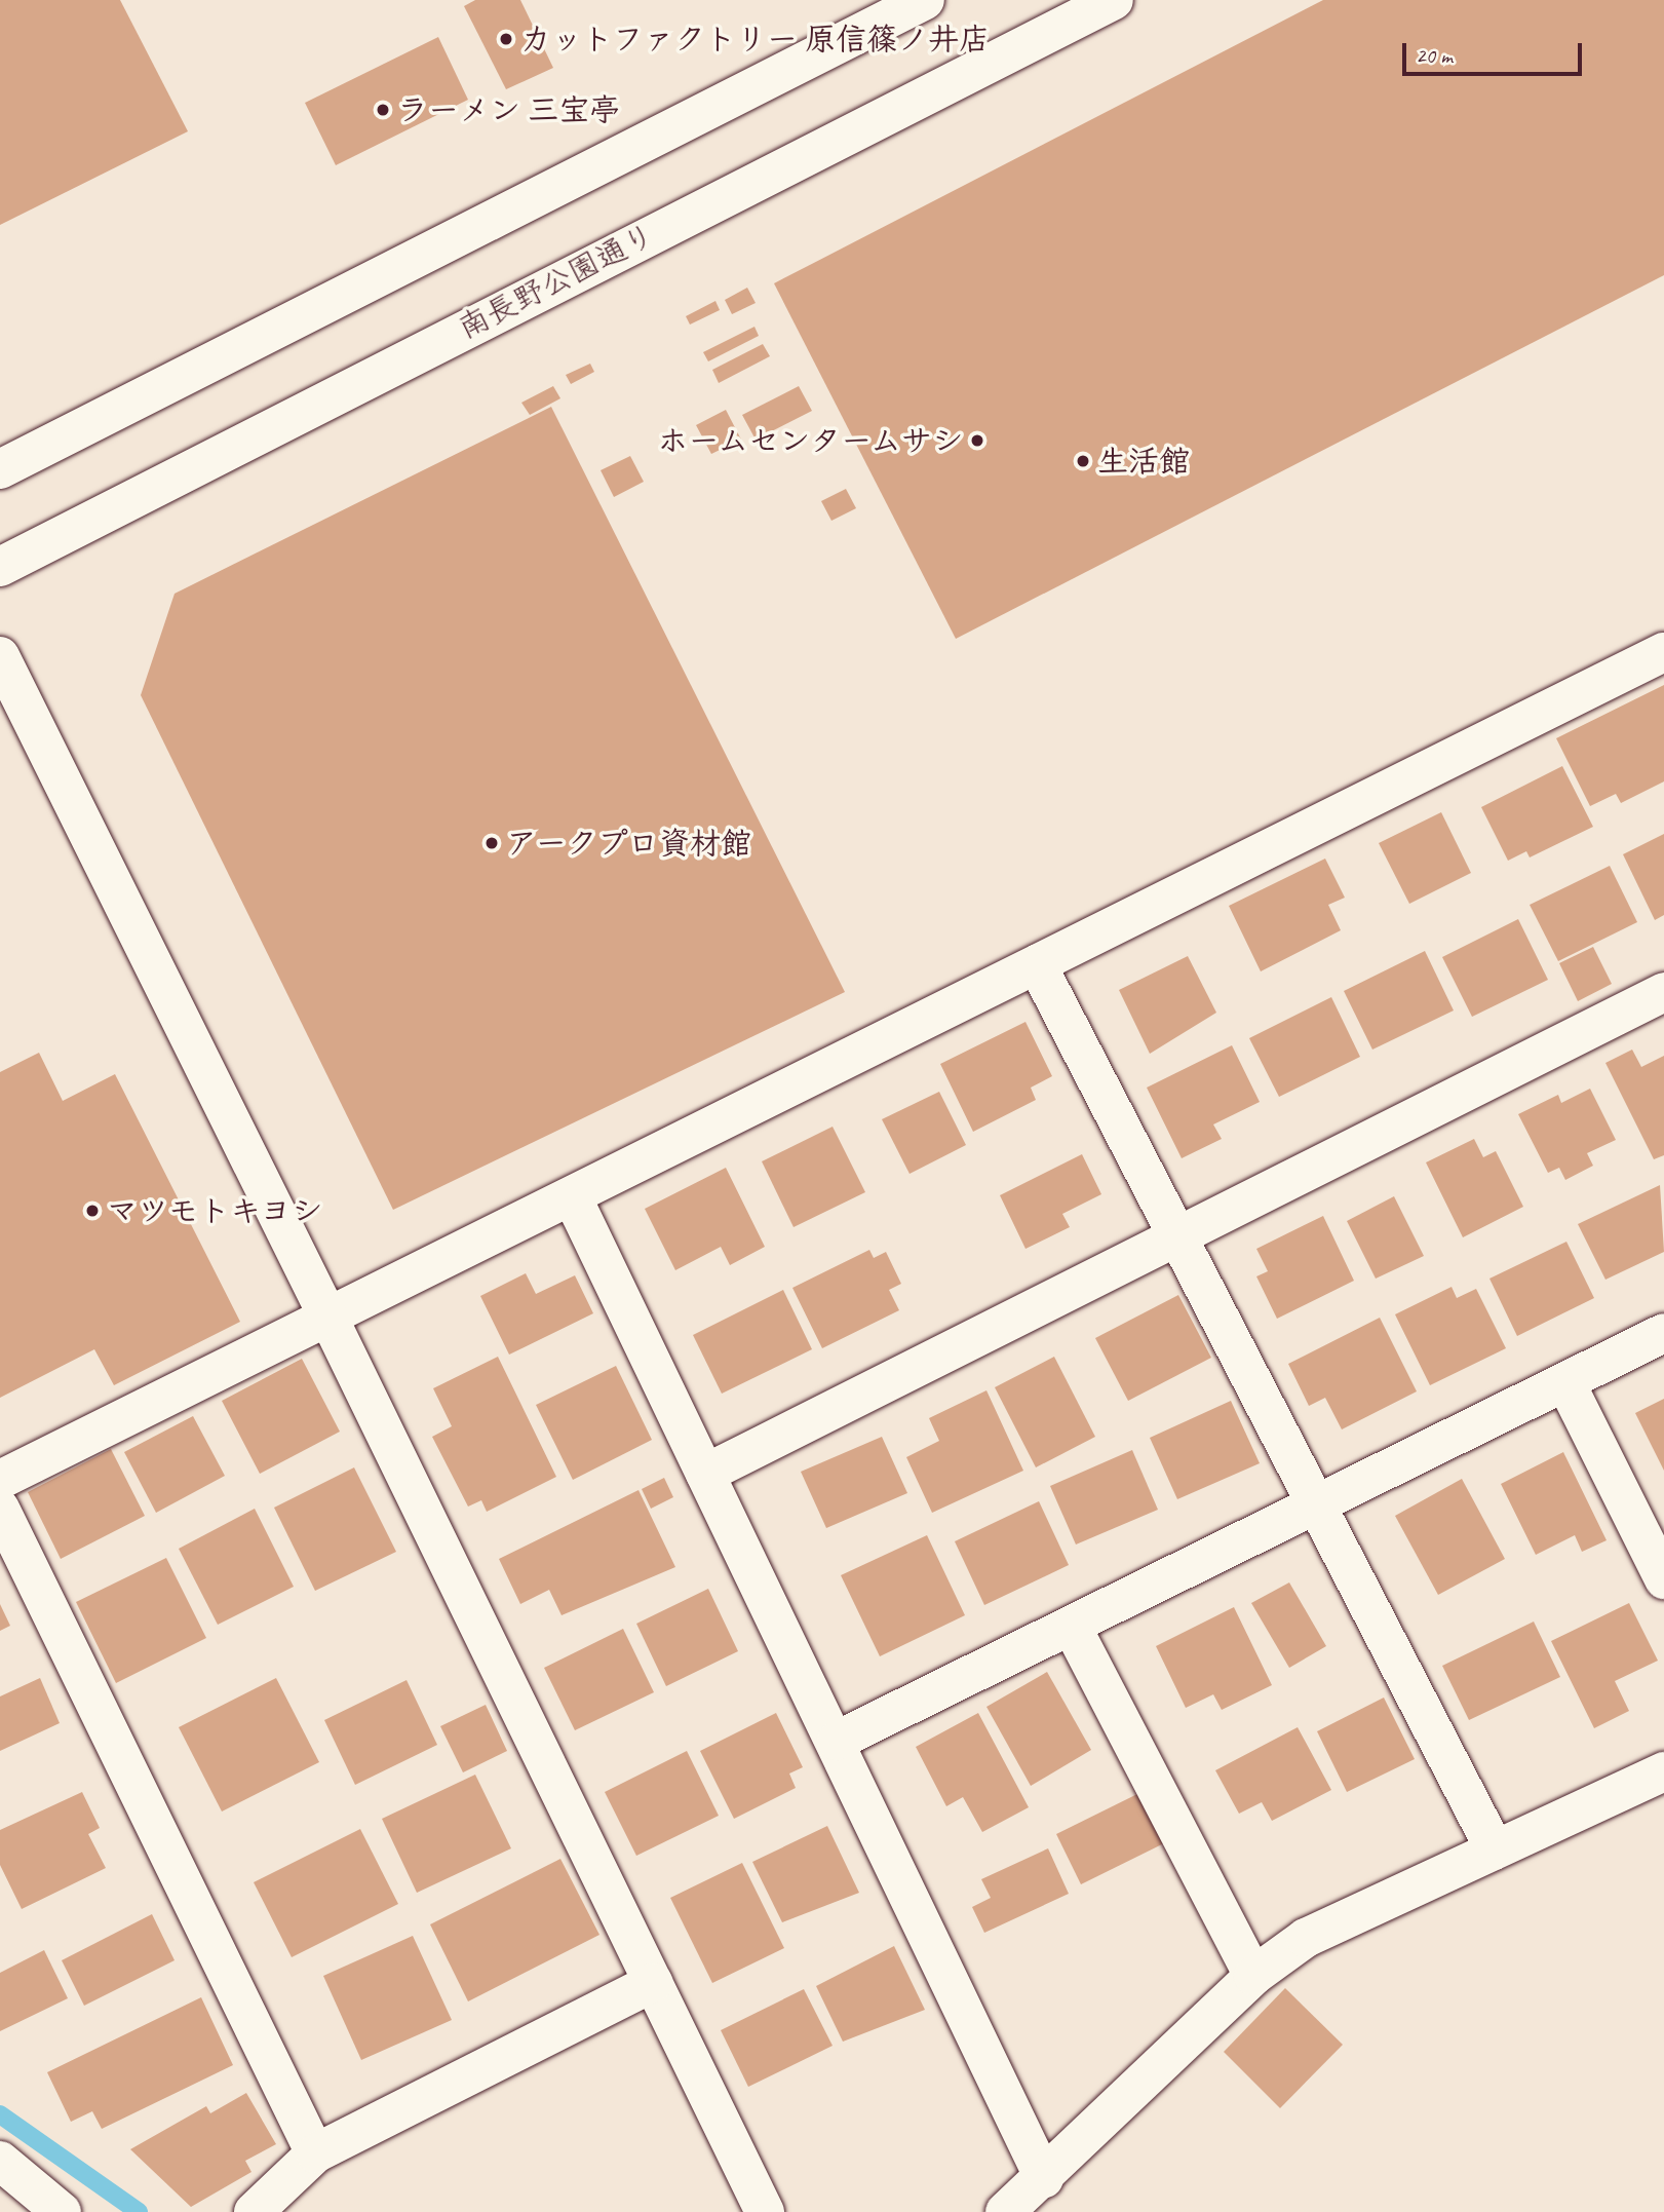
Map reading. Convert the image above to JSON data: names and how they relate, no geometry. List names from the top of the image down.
{
  "streets": {
    "street": ["南長野公園通り"]
  },
  "places": [
    "カットファクトリー 原信篠ノ井店",
    "ラーメン 三宝亭",
    "ホームセンタームサシ",
    "生活館",
    "アークプロ資材館",
    "マツモトキヨシ"
  ],
  "scale_bar": "20 m"
}
